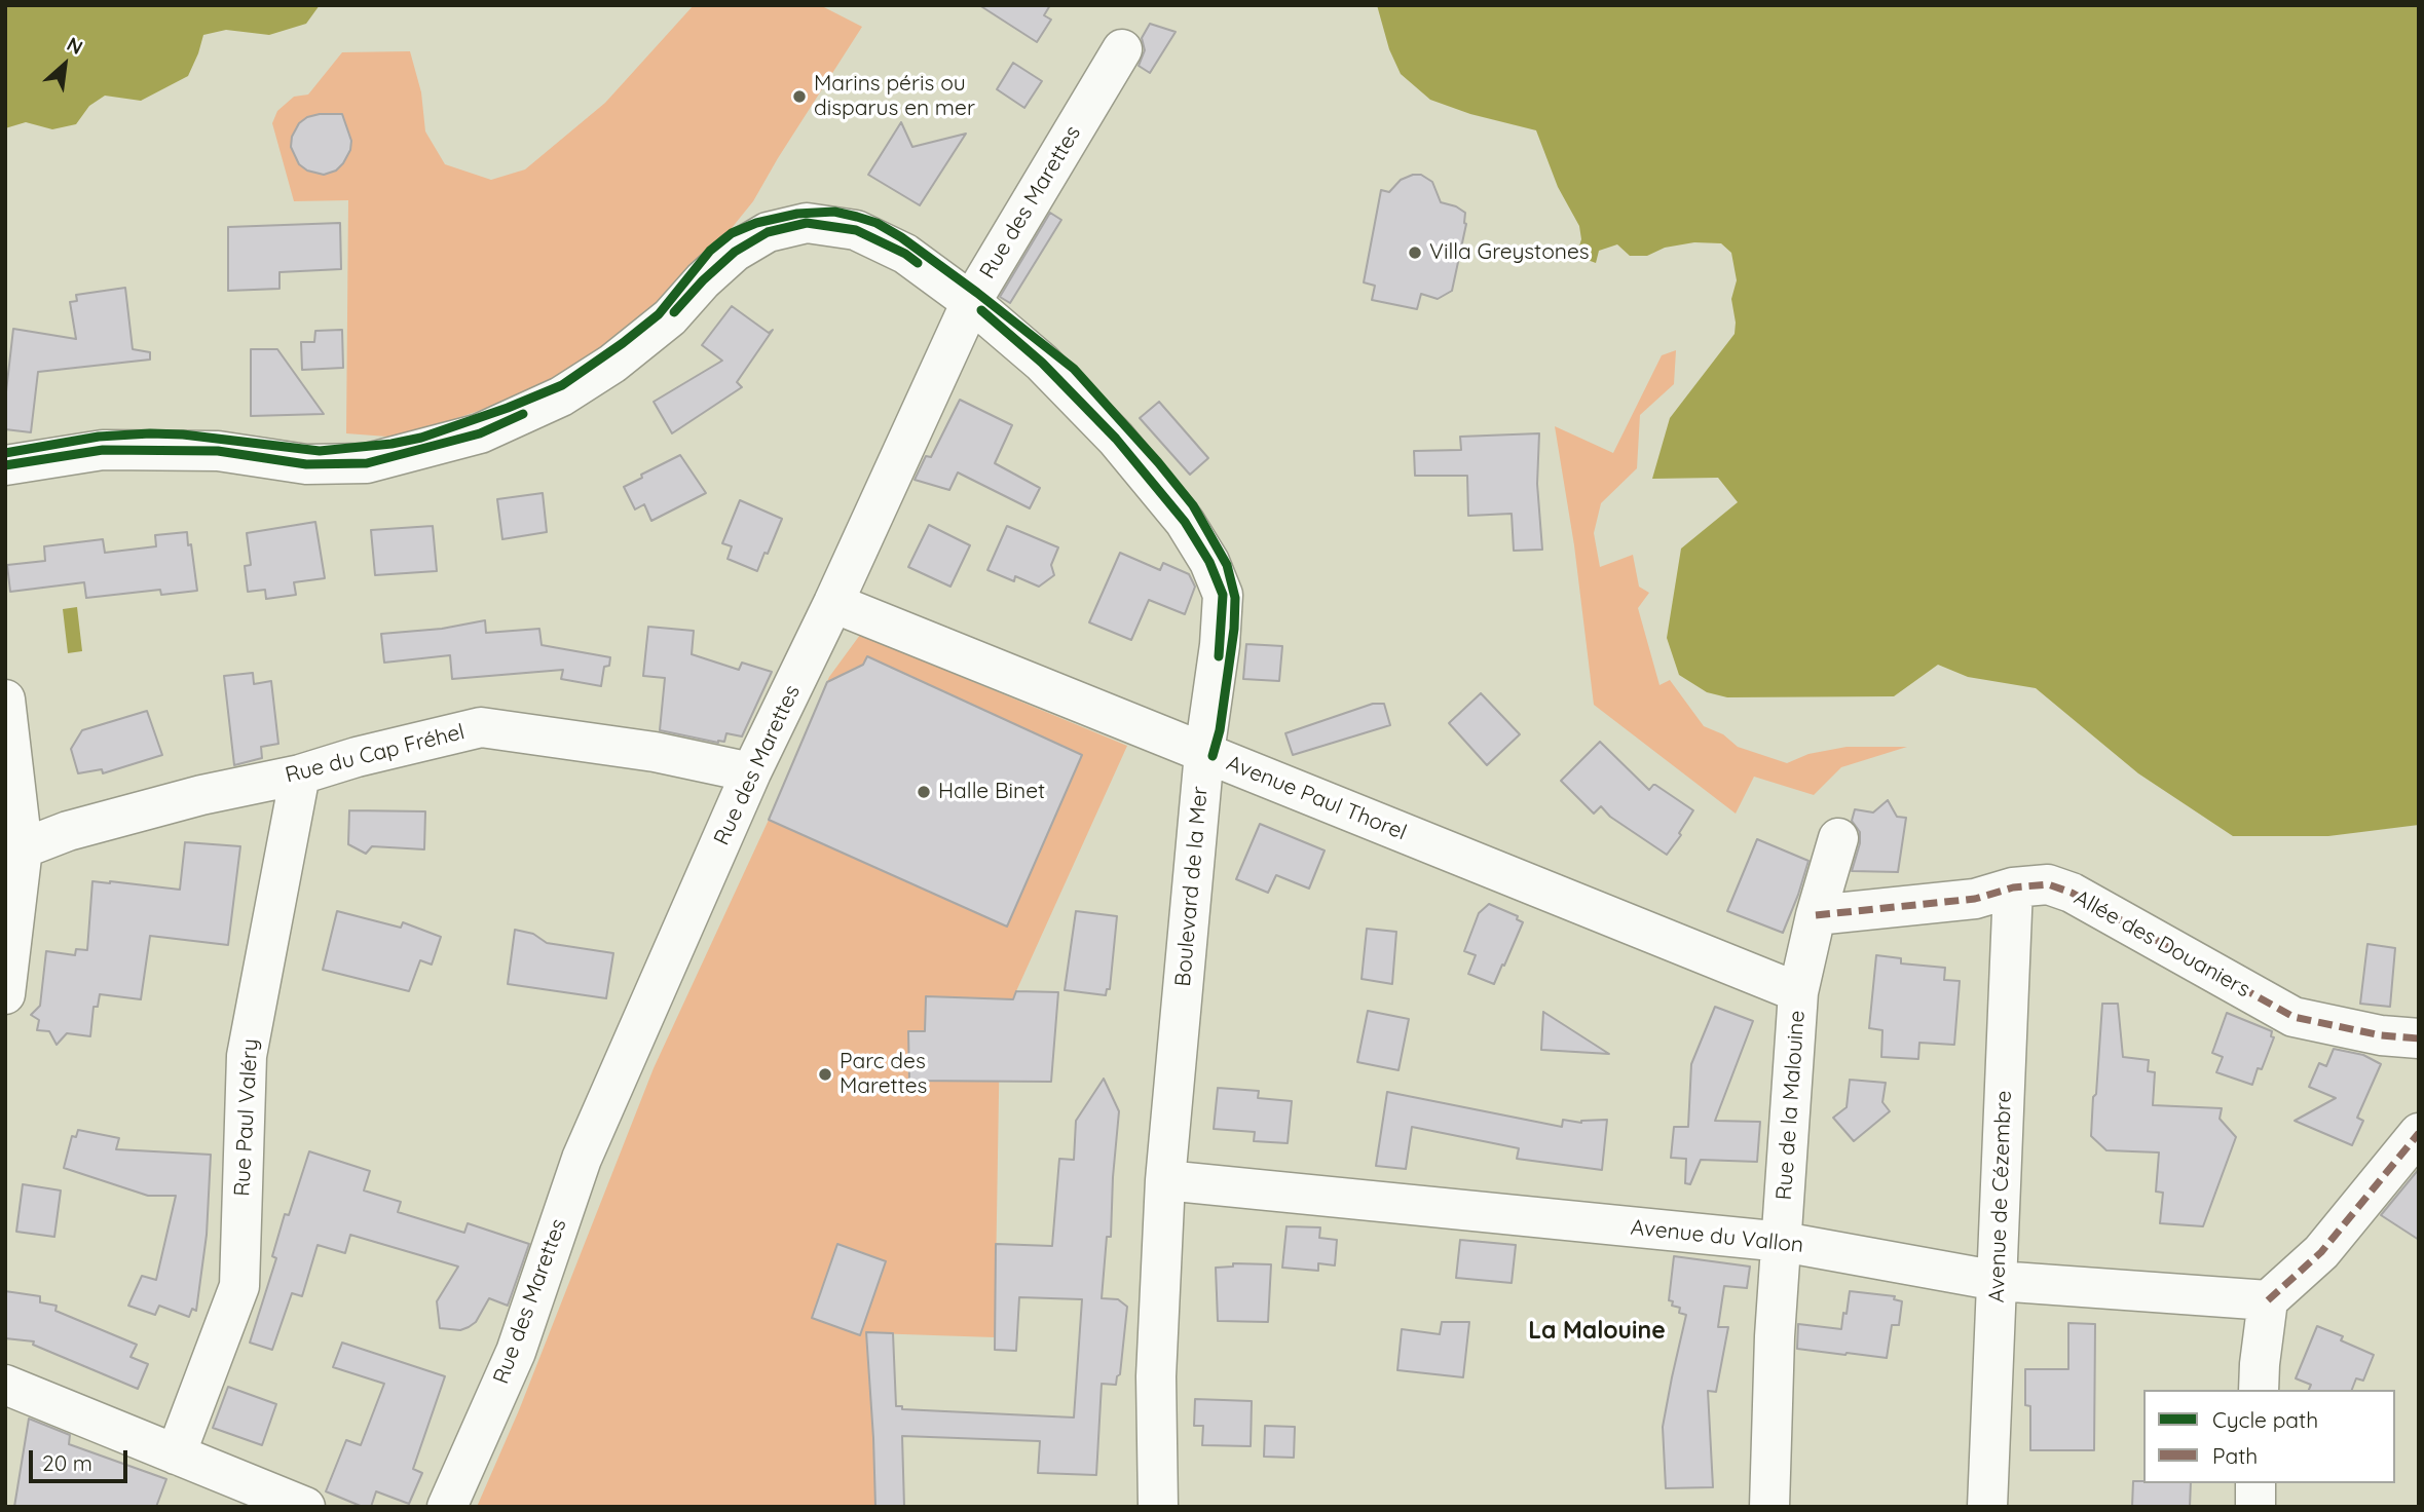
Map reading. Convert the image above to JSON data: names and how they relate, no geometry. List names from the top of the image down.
{
  "streets": {
    "street": [
      "Rue des Marettes",
      "Rue du Cap Fréhel",
      "Avenue Paul Thorel",
      "Boulevard de la Mer",
      "Allée des Douaniers",
      "Rue de la Malouine",
      "Rue Paul Valéry",
      "Avenue de Cézembre",
      "Avenue du Vallon"
    ]
  },
  "crossings": [
    ["Rue des Marettes", "Rue du Cap Fréhel"],
    ["Rue des Marettes", "Avenue Paul Thorel"],
    ["Rue des Marettes", "Boulevard de la Mer"],
    ["Rue du Cap Fréhel", "Rue Paul Valéry"],
    ["Avenue Paul Thorel", "Boulevard de la Mer"],
    ["Avenue Paul Thorel", "Rue de la Malouine"],
    ["Boulevard de la Mer", "Avenue du Vallon"],
    ["Allée des Douaniers", "Rue de la Malouine"],
    ["Allée des Douaniers", "Avenue de Cézembre"],
    ["Rue de la Malouine", "Avenue du Vallon"],
    ["Avenue de Cézembre", "Avenue du Vallon"]
  ],
  "districts": ["La Malouine"],
  "places": [
    "Marins péris ou disparus en mer",
    "Villa Greystones",
    "Halle Binet",
    "Parc des Marettes"
  ],
  "legend": ["Cycle path", "Path"],
  "scale_bar": "20 m",
  "north": "top right"
}
